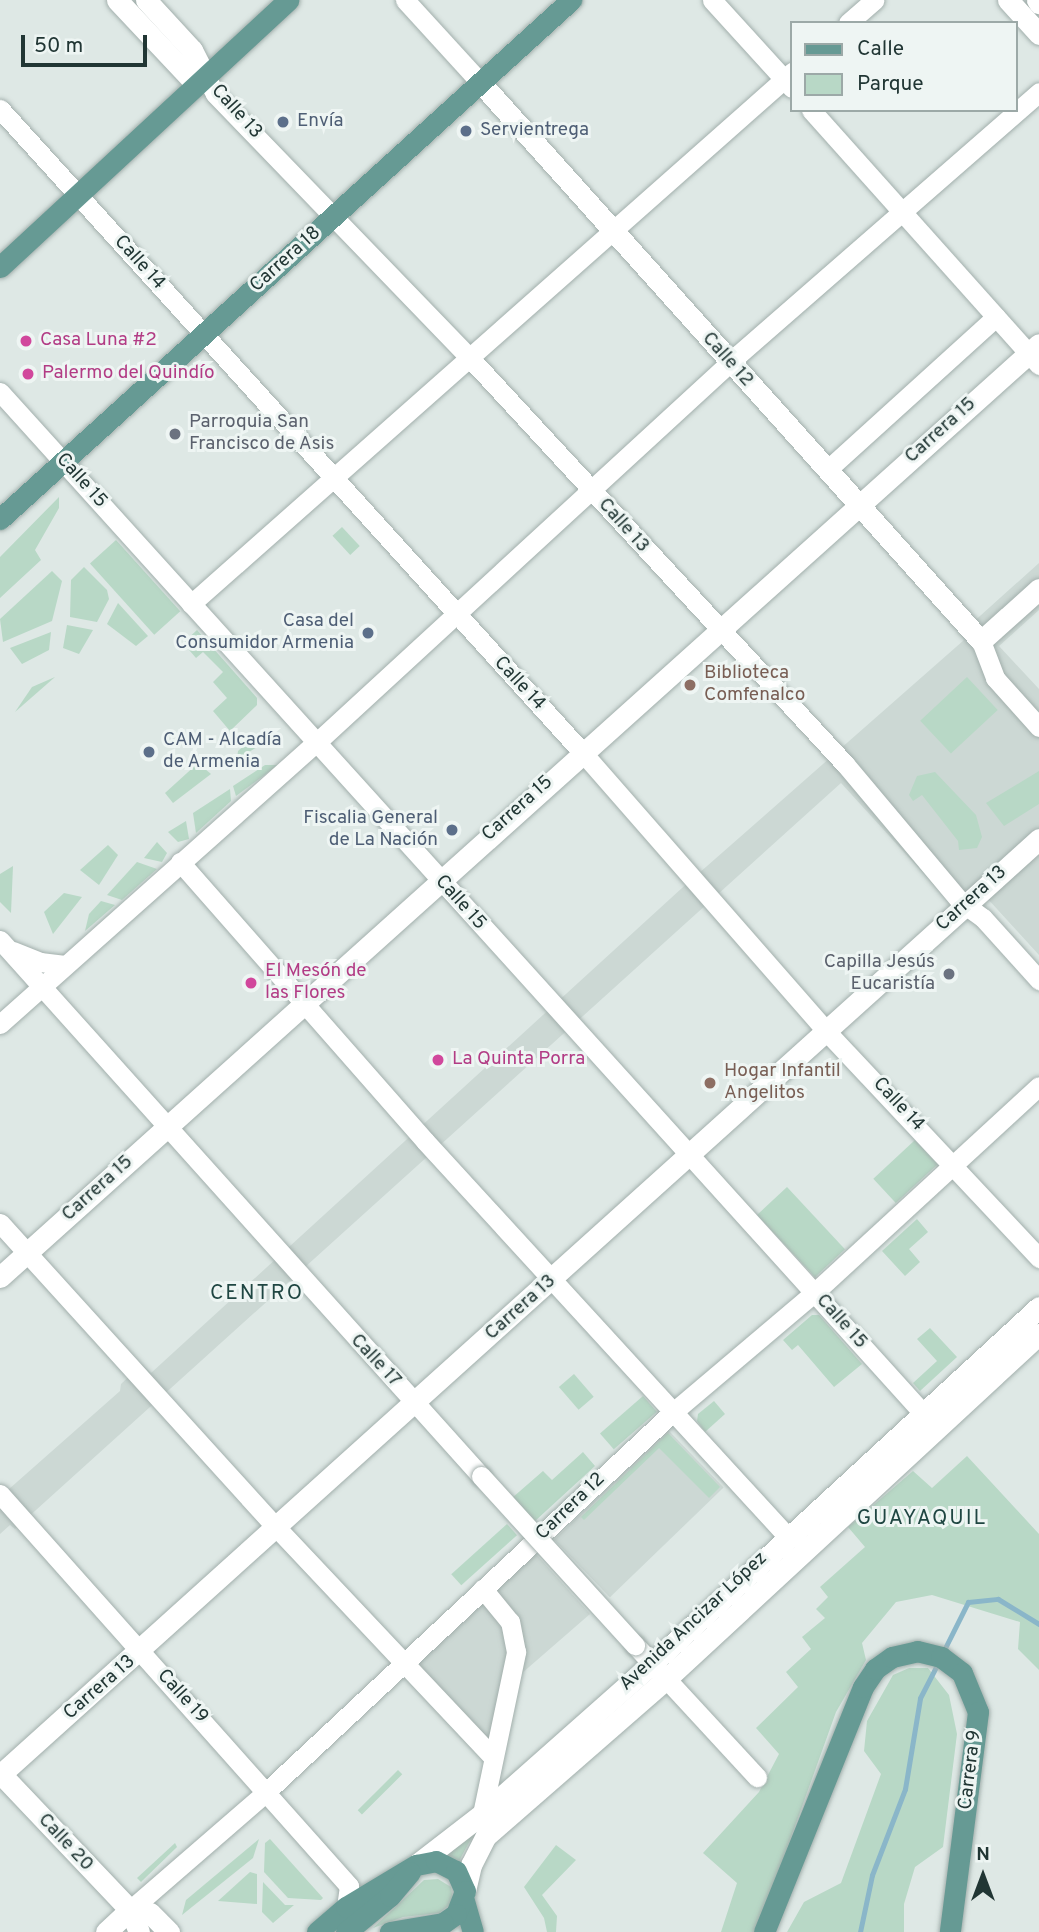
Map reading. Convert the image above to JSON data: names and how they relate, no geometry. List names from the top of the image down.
{
  "streets": {
    "main road": ["Carrera 18", "Avenida Ancizar López", "Carrera 9"],
    "street": [
      "Calle 13",
      "Calle 14",
      "Calle 12",
      "Carrera 15",
      "Calle 15",
      "Carrera 13",
      "Calle 17",
      "Carrera 12",
      "Calle 19",
      "Calle 20"
    ]
  },
  "crossings": [
    ["Calle 13", "Carrera 18"],
    ["Calle 13", "Carrera 15"],
    ["Calle 13", "Carrera 13"],
    ["Carrera 18", "Calle 14"],
    ["Carrera 18", "Calle 12"],
    ["Carrera 18", "Calle 15"],
    ["Calle 14", "Carrera 15"],
    ["Calle 14", "Carrera 13"],
    ["Calle 14", "Carrera 12"],
    ["Calle 12", "Carrera 15"],
    ["Carrera 15", "Calle 15"],
    ["Carrera 15", "Calle 17"],
    ["Calle 15", "Carrera 13"],
    ["Calle 15", "Carrera 12"],
    ["Calle 15", "Avenida Ancizar López"],
    ["Carrera 13", "Calle 17"],
    ["Carrera 13", "Calle 19"],
    ["Carrera 13", "Calle 20"],
    ["Calle 17", "Avenida Ancizar López"],
    ["Carrera 12", "Calle 19"],
    ["Carrera 12", "Calle 20"]
  ],
  "districts": ["CENTRO", "GUAYAQUIL"],
  "places": [
    "Envía",
    "Servientrega",
    "Casa Luna #2",
    "Palermo del Quindío",
    "Parroquia San Francisco de Asis",
    "Casa del Consumidor Armenia",
    "Biblioteca Comfenalco",
    "CAM - Alcadía de Armenia",
    "Fiscalia General de La Nación",
    "Capilla Jesús Eucaristía",
    "El Mesón de las Flores",
    "La Quinta Porra",
    "Hogar Infantil Angelitos"
  ],
  "legend": ["Calle", "Parque"],
  "scale_bar": "50 m",
  "north": "top"
}
